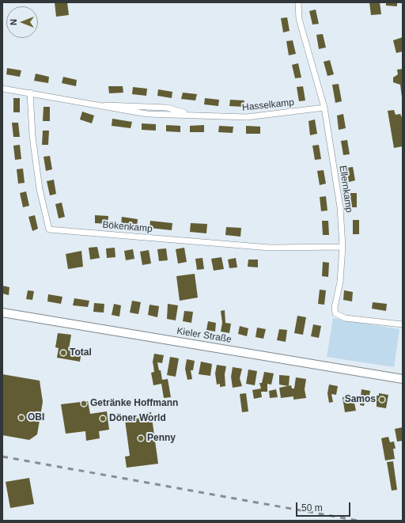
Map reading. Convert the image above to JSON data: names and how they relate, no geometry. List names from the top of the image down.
{
  "streets": {
    "main road": ["Kieler Straße"],
    "street": ["Hasselkamp", "Ellernkamp", "Bökenkamp"]
  },
  "crossings": [
    ["Hasselkamp", "Ellernkamp"],
    ["Hasselkamp", "Bökenkamp"],
    ["Ellernkamp", "Bökenkamp"]
  ],
  "places": [
    "Total",
    "Samos",
    "Getränke Hoffmann",
    "OBI",
    "Döner World",
    "Penny"
  ],
  "scale_bar": "50 m",
  "north": "left"
}
